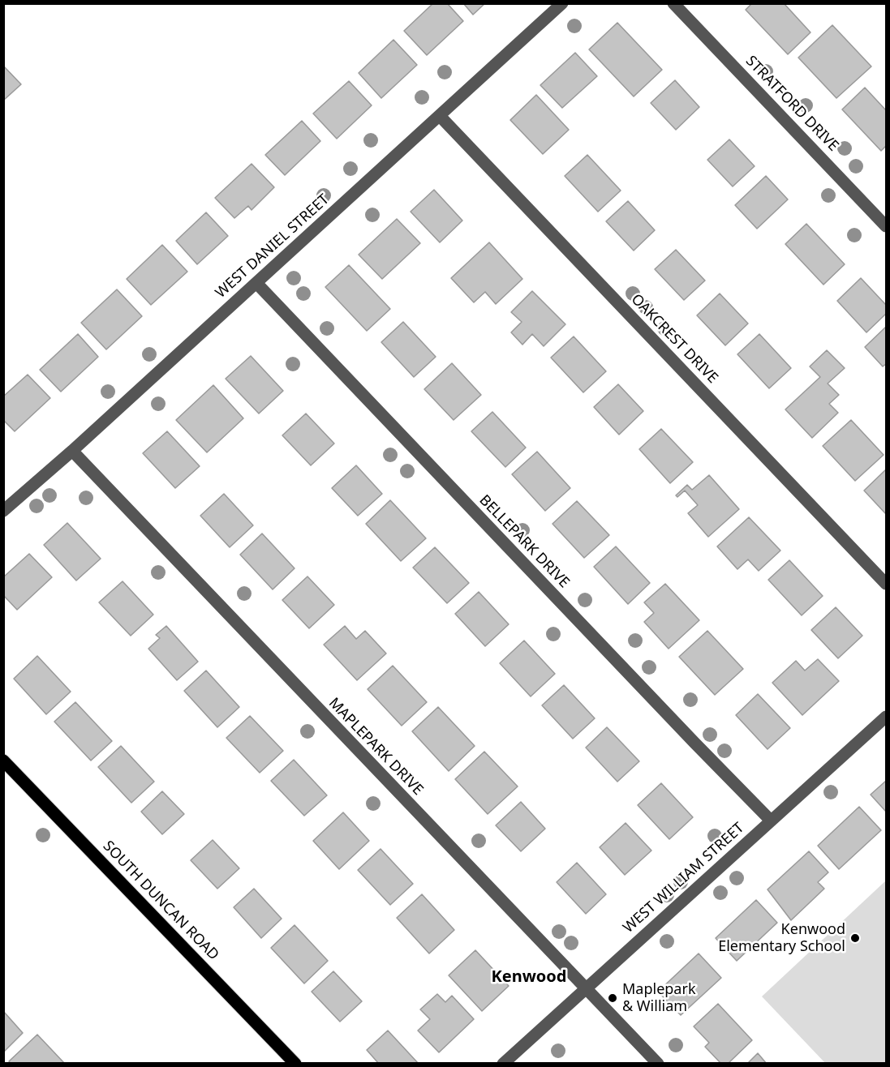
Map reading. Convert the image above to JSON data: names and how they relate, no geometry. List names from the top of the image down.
{
  "streets": {
    "main road": ["SOUTH DUNCAN ROAD"],
    "street": [
      "STRATFORD DRIVE",
      "WEST DANIEL STREET",
      "OAKCREST DRIVE",
      "BELLEPARK DRIVE",
      "MAPLEPARK DRIVE",
      "WEST WILLIAM STREET"
    ]
  },
  "crossings": [
    ["WEST DANIEL STREET", "OAKCREST DRIVE"],
    ["WEST DANIEL STREET", "BELLEPARK DRIVE"],
    ["WEST DANIEL STREET", "MAPLEPARK DRIVE"],
    ["BELLEPARK DRIVE", "WEST WILLIAM STREET"],
    ["MAPLEPARK DRIVE", "WEST WILLIAM STREET"]
  ],
  "districts": ["Kenwood"],
  "places": ["Kenwood Elementary School", "Maplepark & William"]
}
